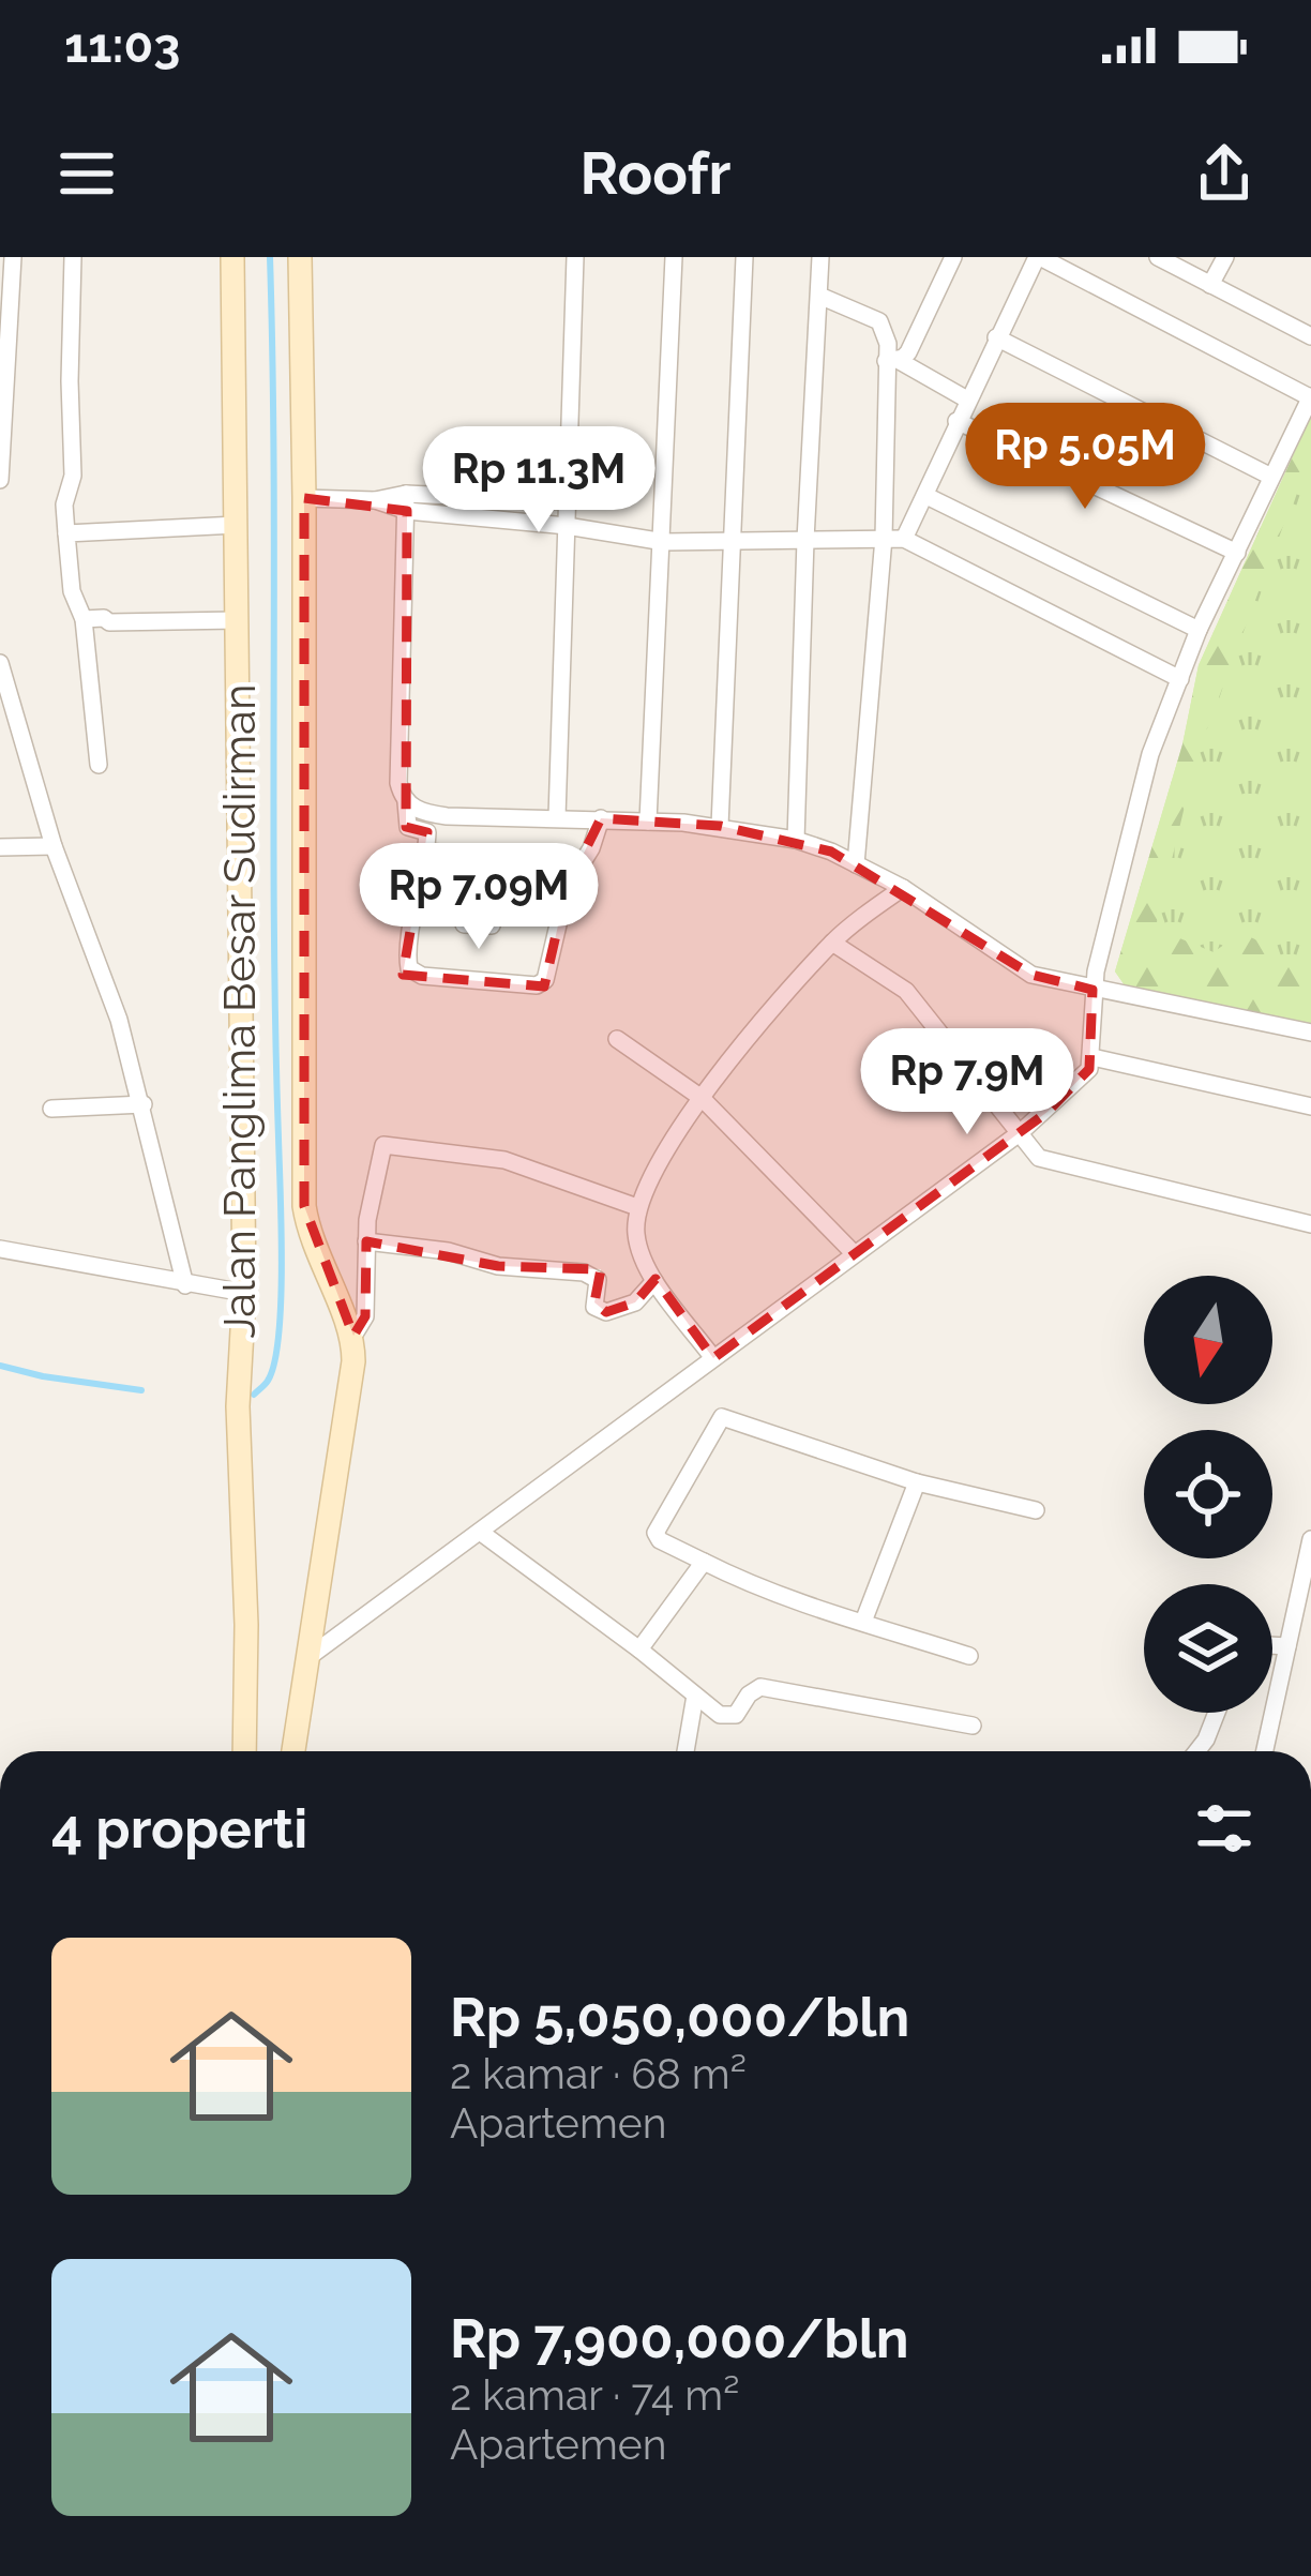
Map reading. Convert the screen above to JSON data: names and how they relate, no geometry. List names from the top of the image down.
{
  "streets": {
    "main road": ["Jalan Panglima Besar Sudirman"]
  },
  "north": "bottom",
  "page": {
    "status": "11:03",
    "header": "Roofr",
    "price": [
      "Rp 5.05M",
      "Rp 11.3M",
      "Rp 7.09M",
      "Rp 7.9M"
    ],
    "heading": "4 properti",
    "list": [
      {
        "name": "Rp 5,050,000/bln",
        "note": "2 kamar · 68 m² · Apartemen"
      },
      {
        "name": "Rp 7,900,000/bln",
        "note": "2 kamar · 74 m² · Apartemen"
      }
    ]
  }
}
